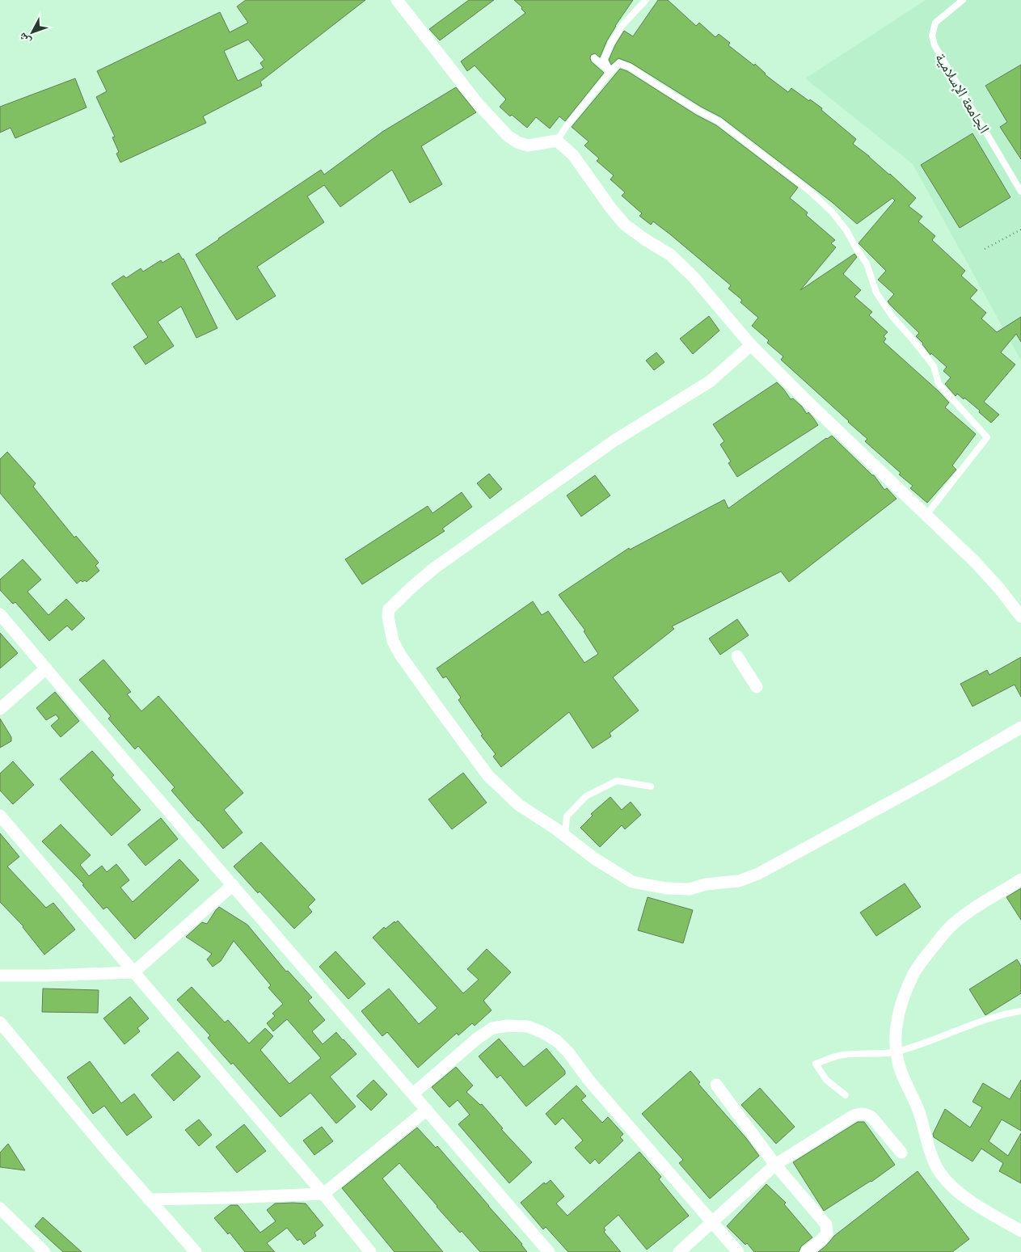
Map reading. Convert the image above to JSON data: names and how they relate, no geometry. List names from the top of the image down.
{
  "streets": {
    "lane": ["الجامعة الإسلامية"]
  },
  "north": "bottom left"
}
